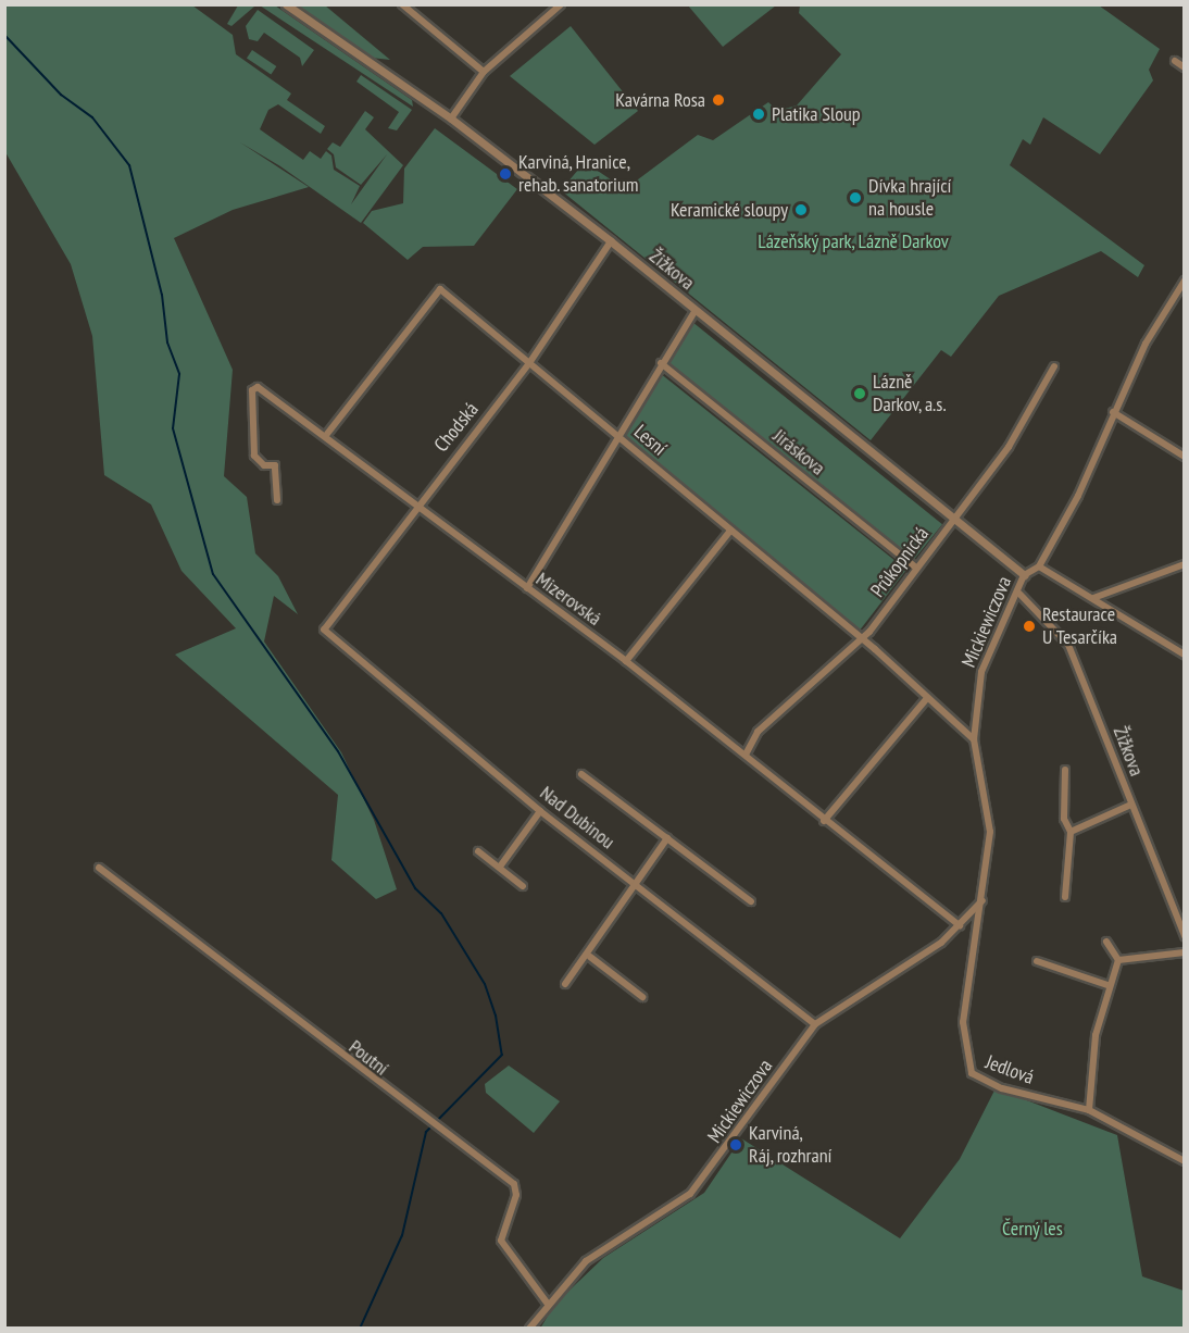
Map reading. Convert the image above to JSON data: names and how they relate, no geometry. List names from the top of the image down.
{
  "streets": {
    "street": [
      "Žižkova",
      "Chodská",
      "Lesní",
      "Jiráskova",
      "Průkopnická",
      "Mizerovská",
      "Mickiewiczova",
      "Nad Dubinou",
      "Poutní",
      "Jedlová"
    ]
  },
  "crossings": [
    ["Žižkova", "Chodská"],
    ["Žižkova", "Průkopnická"],
    ["Žižkova", "Mickiewiczova"],
    ["Chodská", "Lesní"],
    ["Chodská", "Mizerovská"],
    ["Chodská", "Nad Dubinou"],
    ["Lesní", "Průkopnická"],
    ["Lesní", "Mizerovská"],
    ["Lesní", "Mickiewiczova"],
    ["Jiráskova", "Průkopnická"],
    ["Průkopnická", "Mizerovská"],
    ["Mizerovská", "Mickiewiczova"],
    ["Mickiewiczova", "Nad Dubinou"],
    ["Mickiewiczova", "Poutní"],
    ["Mickiewiczova", "Jedlová"]
  ],
  "parks": ["Lázeňský park, Lázně Darkov", "Černý les"],
  "places": [
    "Kavárna Rosa",
    "Platika Sloup",
    "Karviná, Hranice, rehab. sanatorium",
    "Dívka hrající na housle",
    "Keramické sloupy",
    "Lázně Darkov, a.s.",
    "Restaurace U Tesarčíka",
    "Karviná, Ráj, rozhraní"
  ]
}
